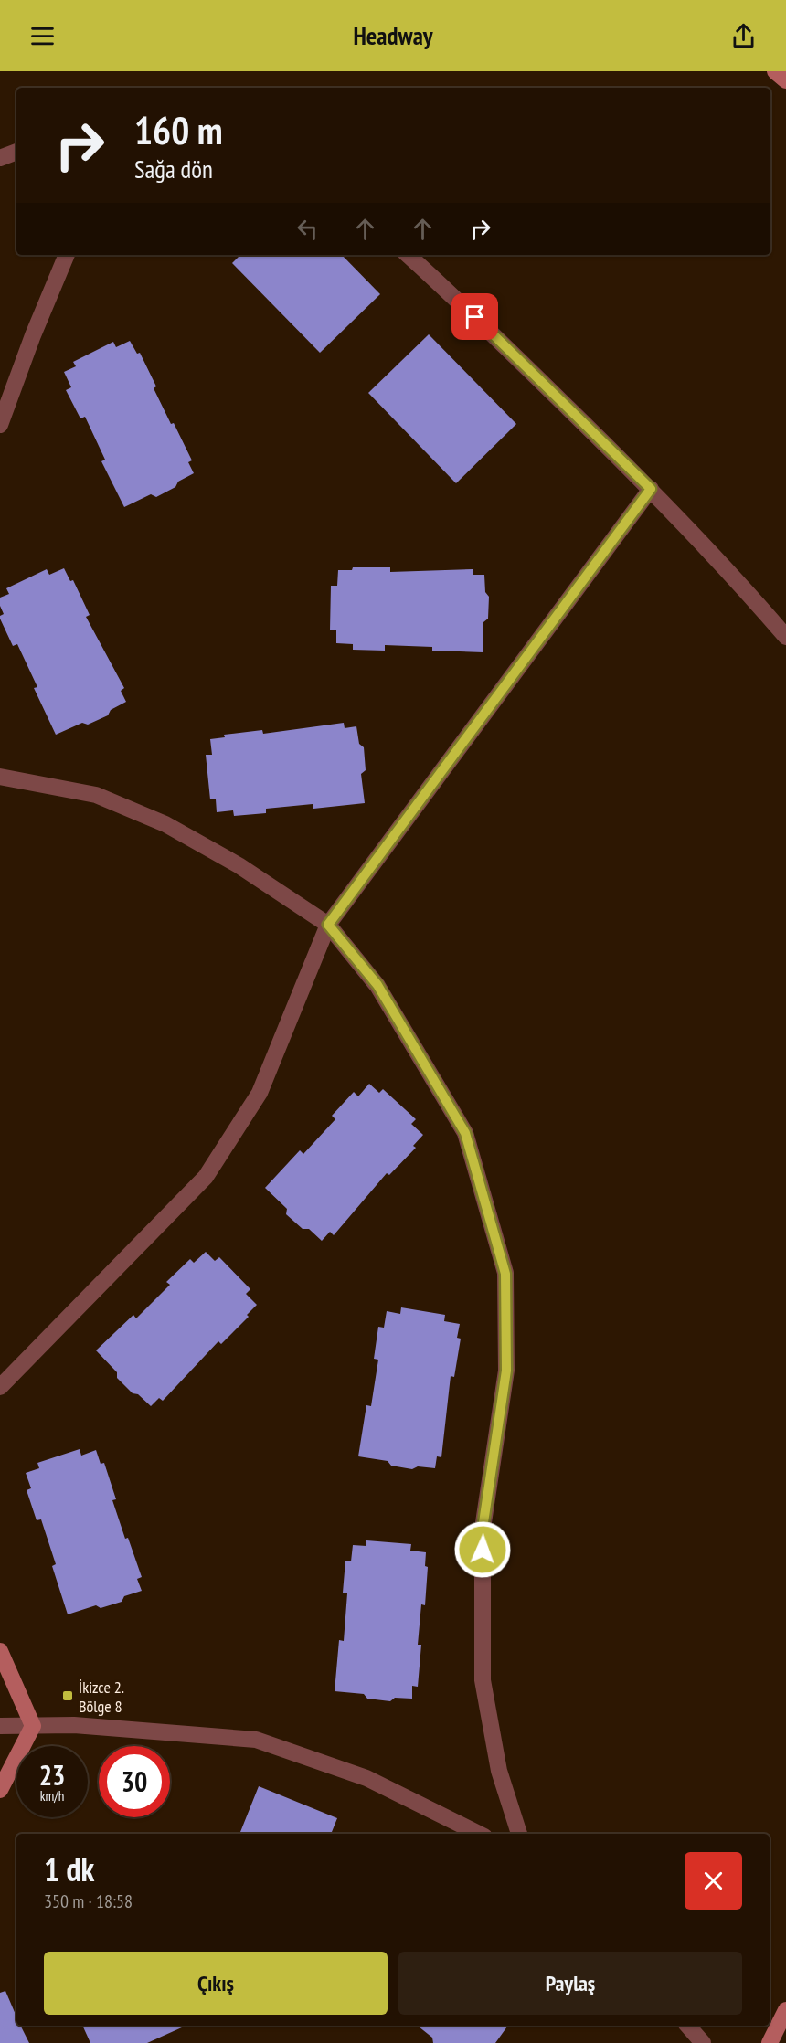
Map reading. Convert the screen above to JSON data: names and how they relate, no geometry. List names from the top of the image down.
{
  "places": {
    "transit": ["İkizce 2. Bölge 8"]
  },
  "page": {
    "header": "Headway",
    "turn": ["160 m", "Sağa dön"],
    "speed": "23 km/h",
    "limit": "30",
    "heading": ["1 dk", "350 m · 18:58"],
    "buttons": ["Çıkış", "Paylaş"]
  }
}
